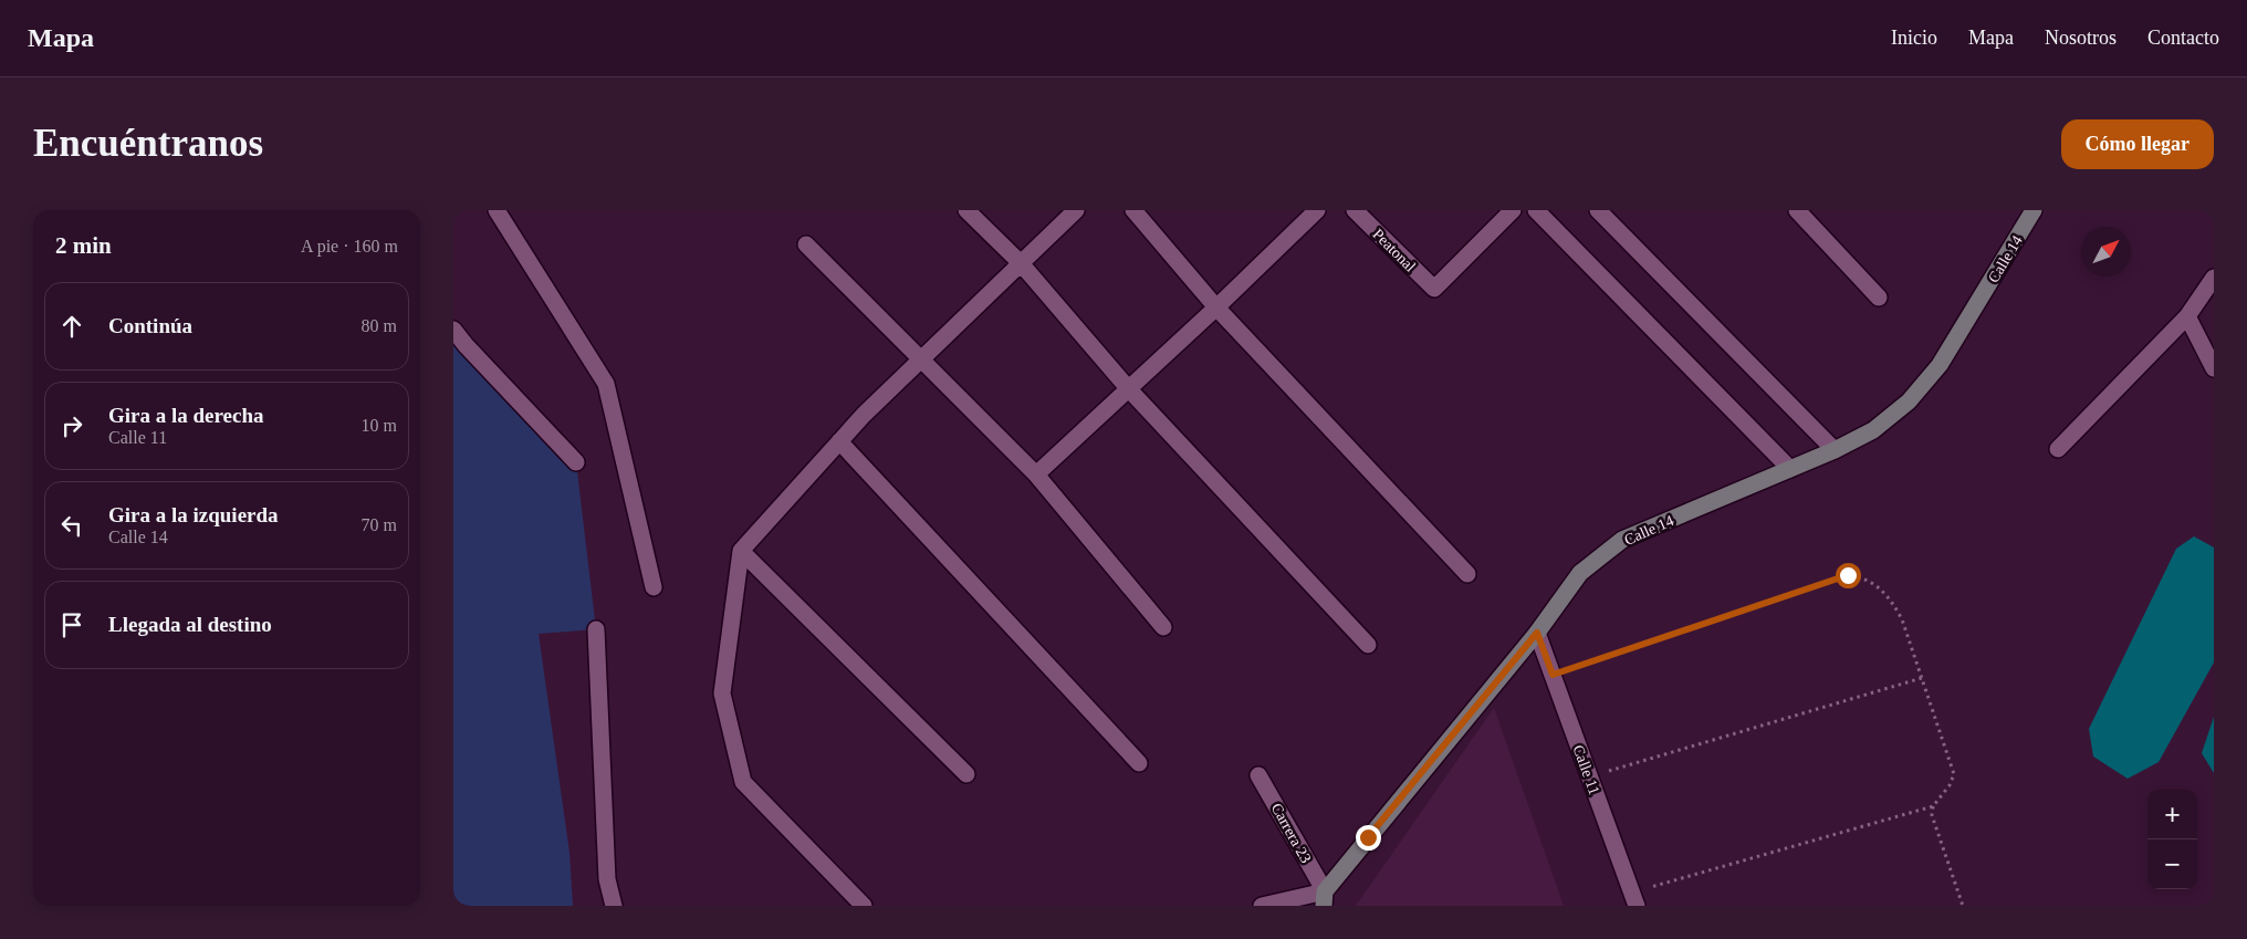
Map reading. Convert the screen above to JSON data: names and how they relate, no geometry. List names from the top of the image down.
{
  "streets": {
    "street": [
      "Peatonal",
      "Calle 14",
      "Calle 11",
      "Carrera 23"
    ]
  },
  "crossings": [
    ["Calle 14", "Calle 11"],
    ["Calle 14", "Carrera 23"]
  ],
  "north": "top right",
  "page": {
    "header": "Mapa",
    "nav": [
      "Inicio",
      "Mapa",
      "Nosotros",
      "Contacto"
    ],
    "buttons": "Cómo llegar",
    "title": "Encuéntranos",
    "heading": ["2 min", "A pie · 160 m"],
    "list": [
      ["Continúa", "80 m"],
      ["Gira a la derecha", "Calle 11", "10 m"],
      ["Gira a la izquierda", "Calle 14", "70 m"],
      "Llegada al destino"
    ],
    "map_buttons": ["+", "−"]
  }
}
